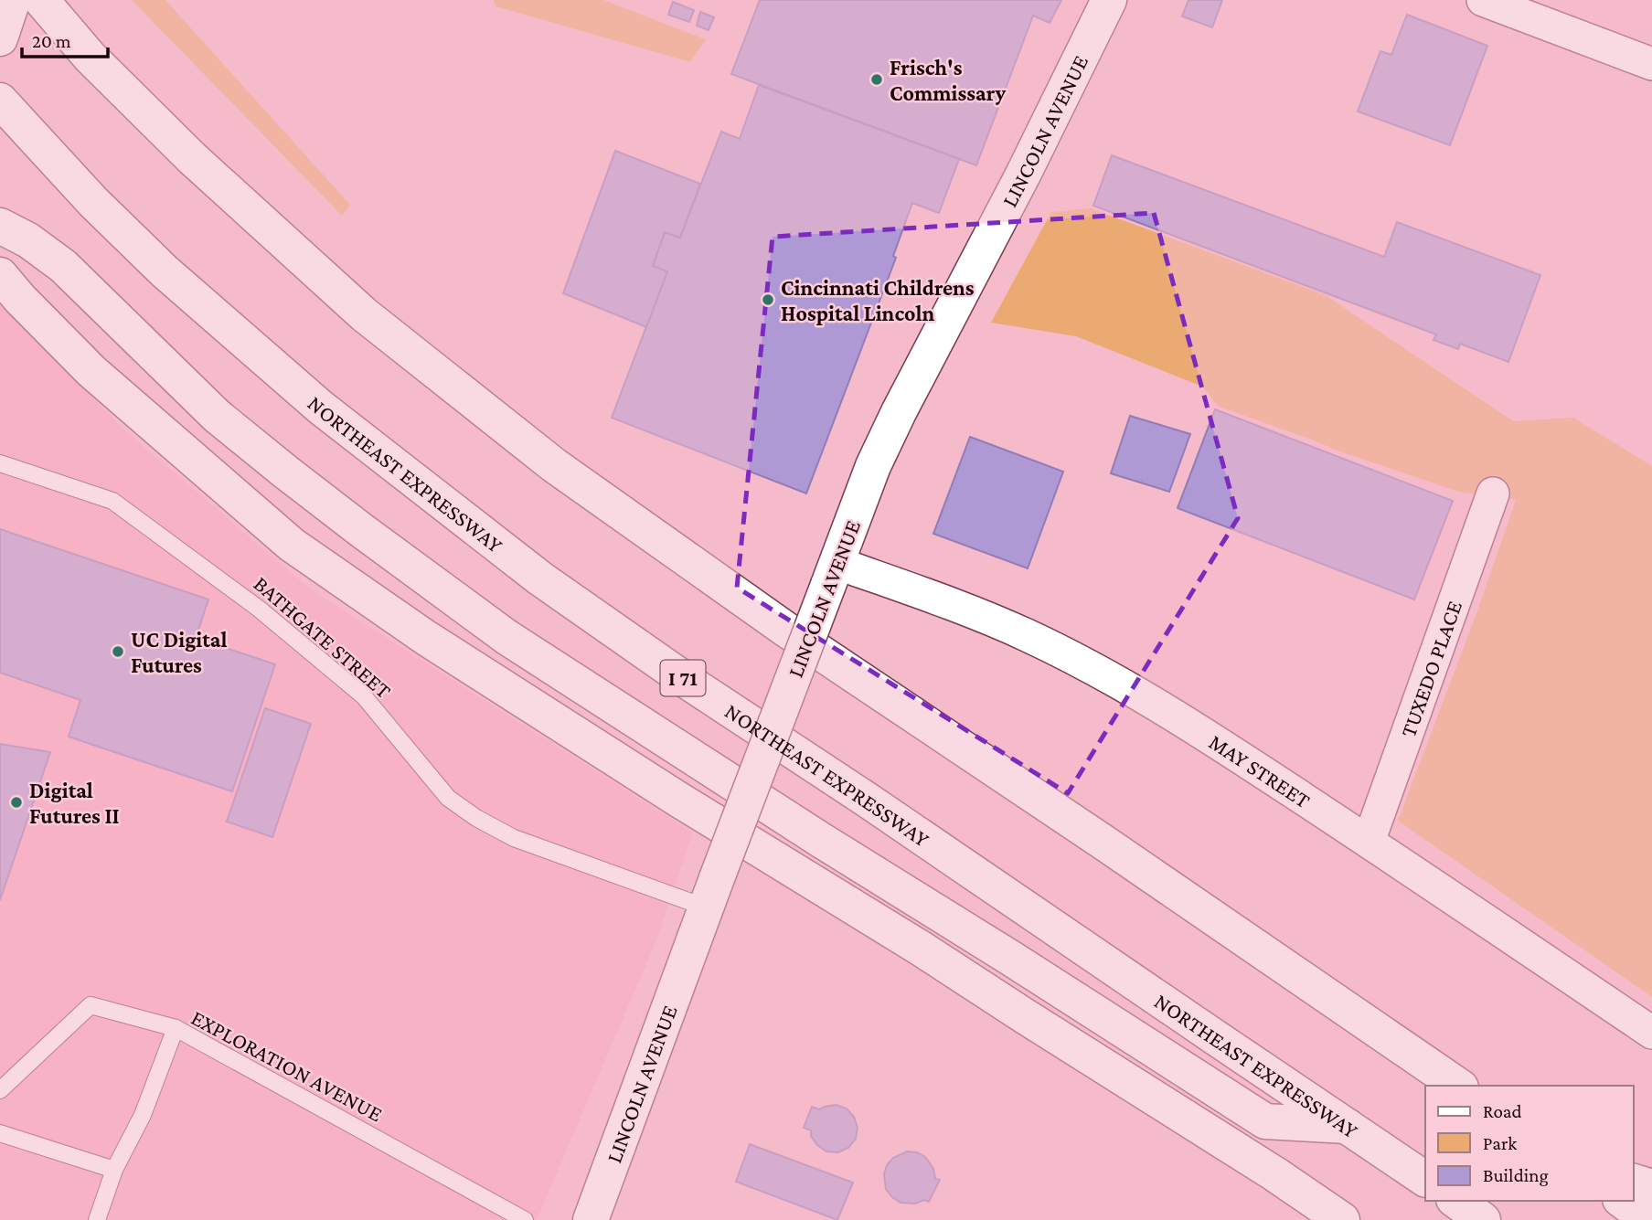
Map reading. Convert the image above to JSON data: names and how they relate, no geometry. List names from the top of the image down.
{
  "streets": {
    "main road": ["LINCOLN AVENUE", "NORTHEAST EXPRESSWAY", "I 71"],
    "street": ["TUXEDO PLACE", "MAY STREET"],
    "lane": ["BATHGATE STREET", "EXPLORATION AVENUE"]
  },
  "crossings": [
    ["LINCOLN AVENUE", "BATHGATE STREET"],
    ["LINCOLN AVENUE", "MAY STREET"],
    ["TUXEDO PLACE", "MAY STREET"]
  ],
  "places": [
    "Frisch's Commissary",
    "Cincinnati Childrens Hospital Lincoln",
    "UC Digital Futures",
    "Digital Futures II"
  ],
  "legend": ["Road", "Park", "Building"],
  "scale_bar": "20 m"
}
